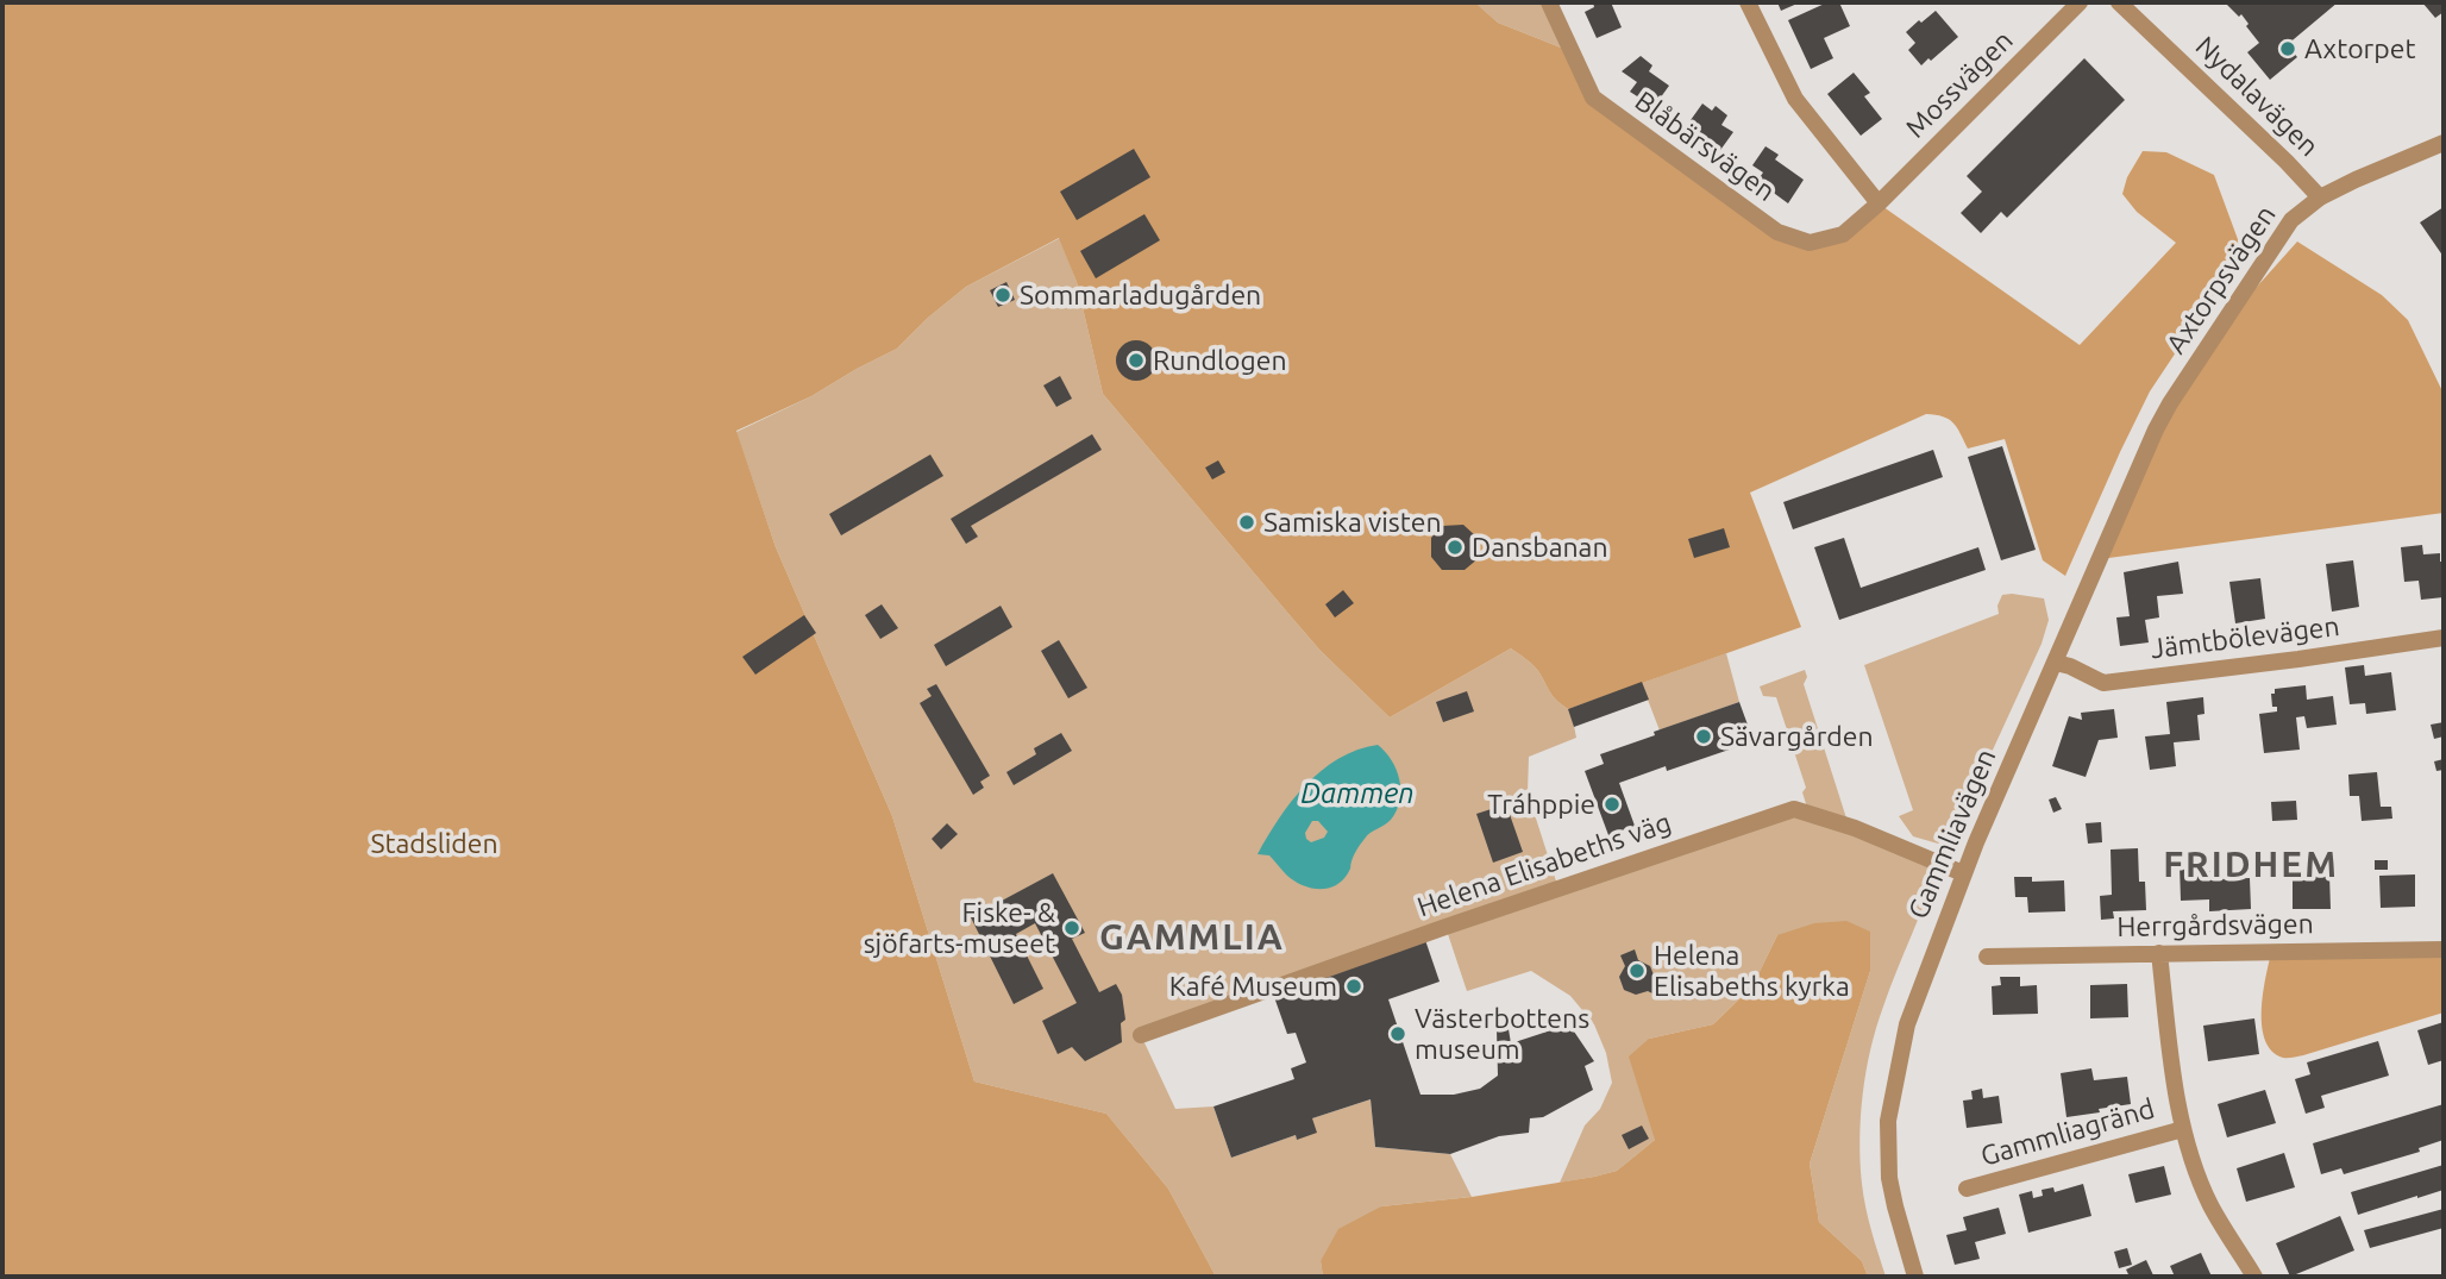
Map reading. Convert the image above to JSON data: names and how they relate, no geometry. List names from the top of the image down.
{
  "streets": {
    "street": [
      "Mossvägen",
      "Nydalavägen",
      "Blåbärsvägen",
      "Axtorpsvägen",
      "Jämtbölevägen",
      "Gammliavägen",
      "Helena Elisabeths väg",
      "Herrgårdsvägen",
      "Gammliagränd"
    ]
  },
  "crossings": [
    ["Mossvägen", "Blåbärsvägen"],
    ["Nydalavägen", "Axtorpsvägen"],
    ["Axtorpsvägen", "Gammliavägen"],
    ["Jämtbölevägen", "Gammliavägen"],
    ["Gammliavägen", "Helena Elisabeths väg"]
  ],
  "districts": ["FRIDHEM", "GAMMLIA"],
  "water": ["Dammen"],
  "parks": ["Stadsliden"],
  "places": [
    "Axtorpet",
    "Sommarladugården",
    "Rundlogen",
    "Samiska visten",
    "Dansbanan",
    "Sävargården",
    "Tráhppie",
    "Fiske- & sjöfarts-museet",
    "Helena Elisabeths kyrka",
    "Kafé Museum",
    "Västerbottens museum"
  ]
}
